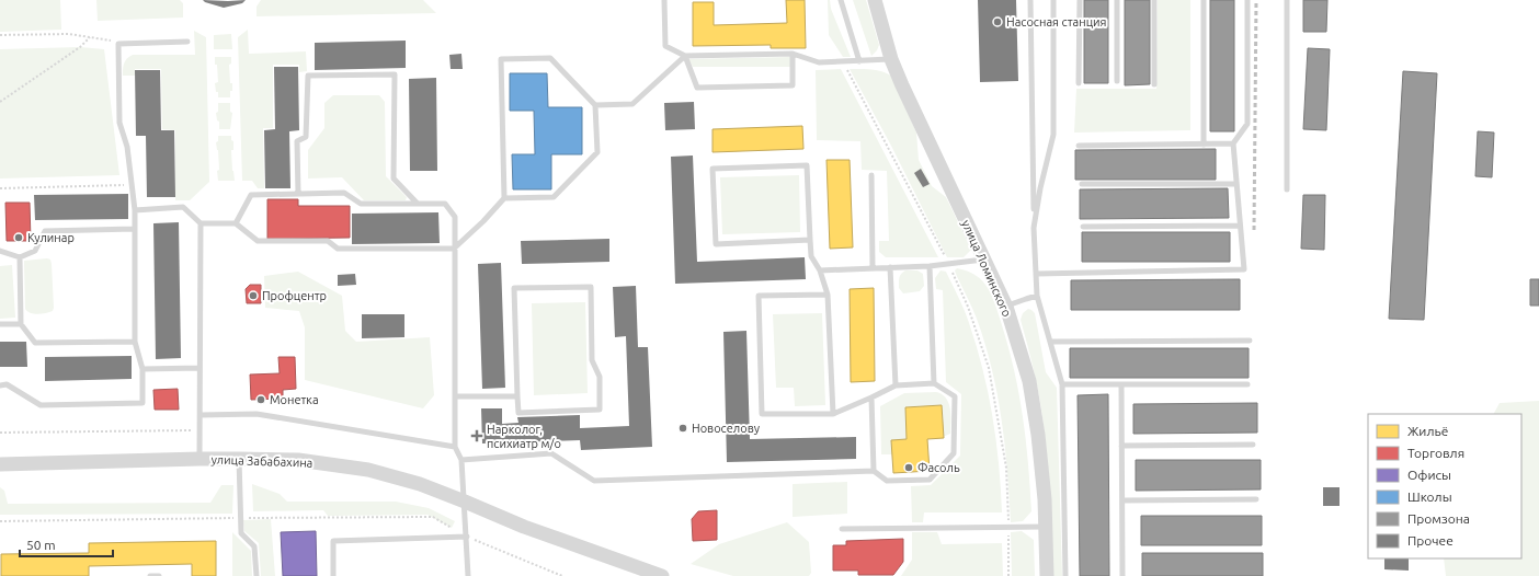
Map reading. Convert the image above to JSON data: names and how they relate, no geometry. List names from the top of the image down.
{
  "streets": {
    "street": ["улица Ломинского", "улица Забабахина"]
  },
  "places": {
    "other": [
      "Насосная станция",
      "Кулинар",
      "Профцентр",
      "Монетка",
      "Новоселову",
      "Фасоль"
    ],
    "health": ["Нарколог, психиатр м/о"]
  },
  "legend": [
    "Жильё",
    "Торговля",
    "Офисы",
    "Школы",
    "Промзона",
    "Прочее"
  ],
  "scale_bar": "50 m"
}
